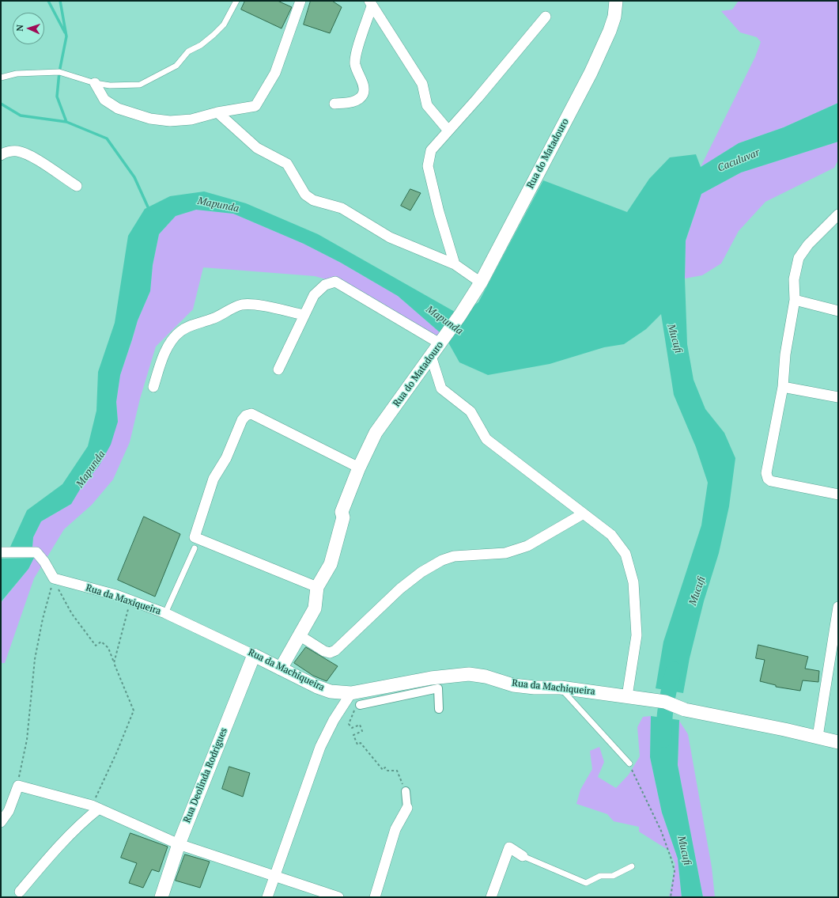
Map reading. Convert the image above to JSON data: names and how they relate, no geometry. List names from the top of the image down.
{
  "streets": {
    "street": [
      "Rua do Matadouro",
      "Rua da Maxiqueira",
      "Rua da Machiqueira",
      "Rua Deolinda Rodrigues"
    ]
  },
  "crossings": [
    ["Rua do Matadouro", "Rua da Machiqueira"],
    ["Rua da Maxiqueira", "Rua da Machiqueira"],
    ["Rua da Machiqueira", "Rua Deolinda Rodrigues"]
  ],
  "water": ["Caculuvar", "Mapunda", "Mucufi"],
  "north": "left"
}
